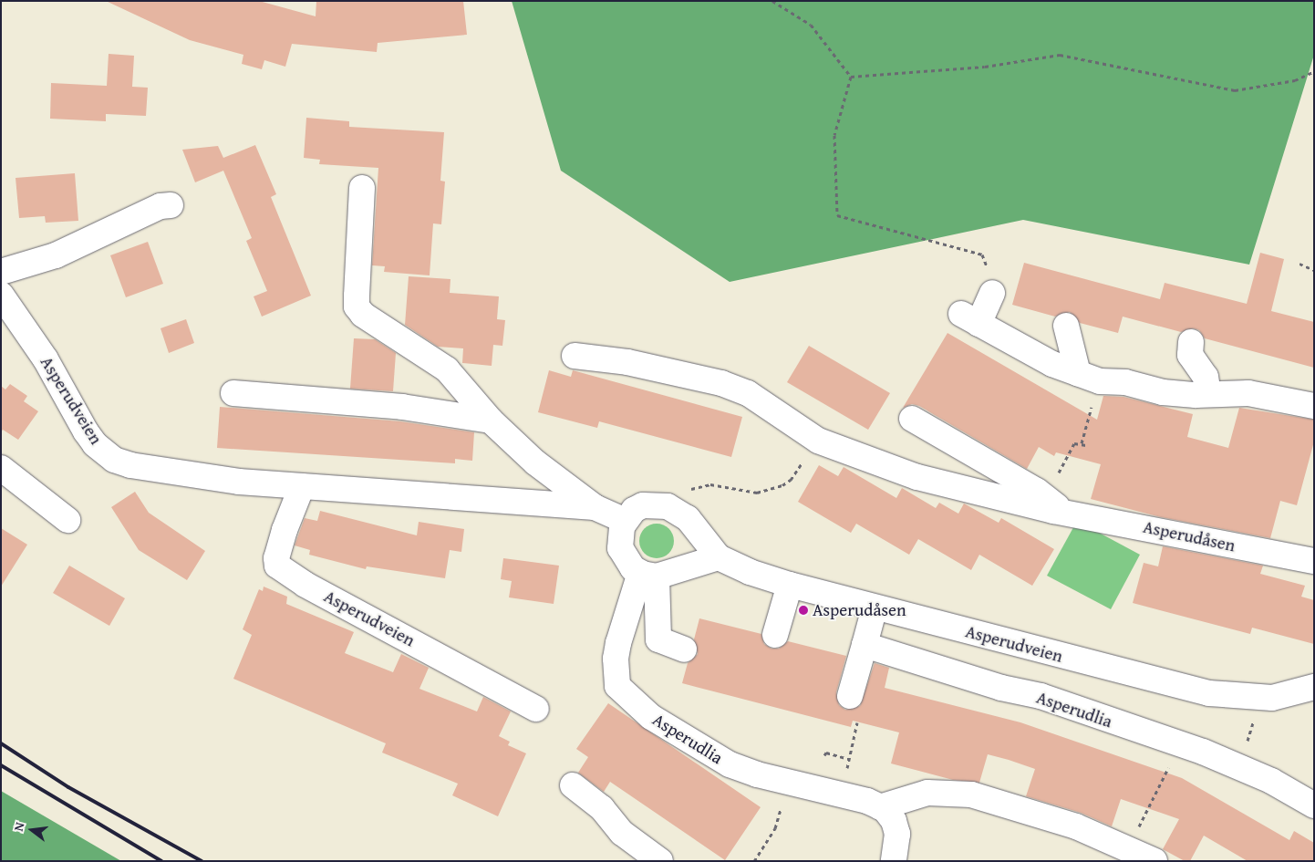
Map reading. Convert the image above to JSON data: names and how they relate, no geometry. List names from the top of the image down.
{
  "streets": {
    "street": ["Asperudveien", "Asperudåsen", "Asperudlia"]
  },
  "places": ["Asperudåsen"],
  "north": "left"
}
